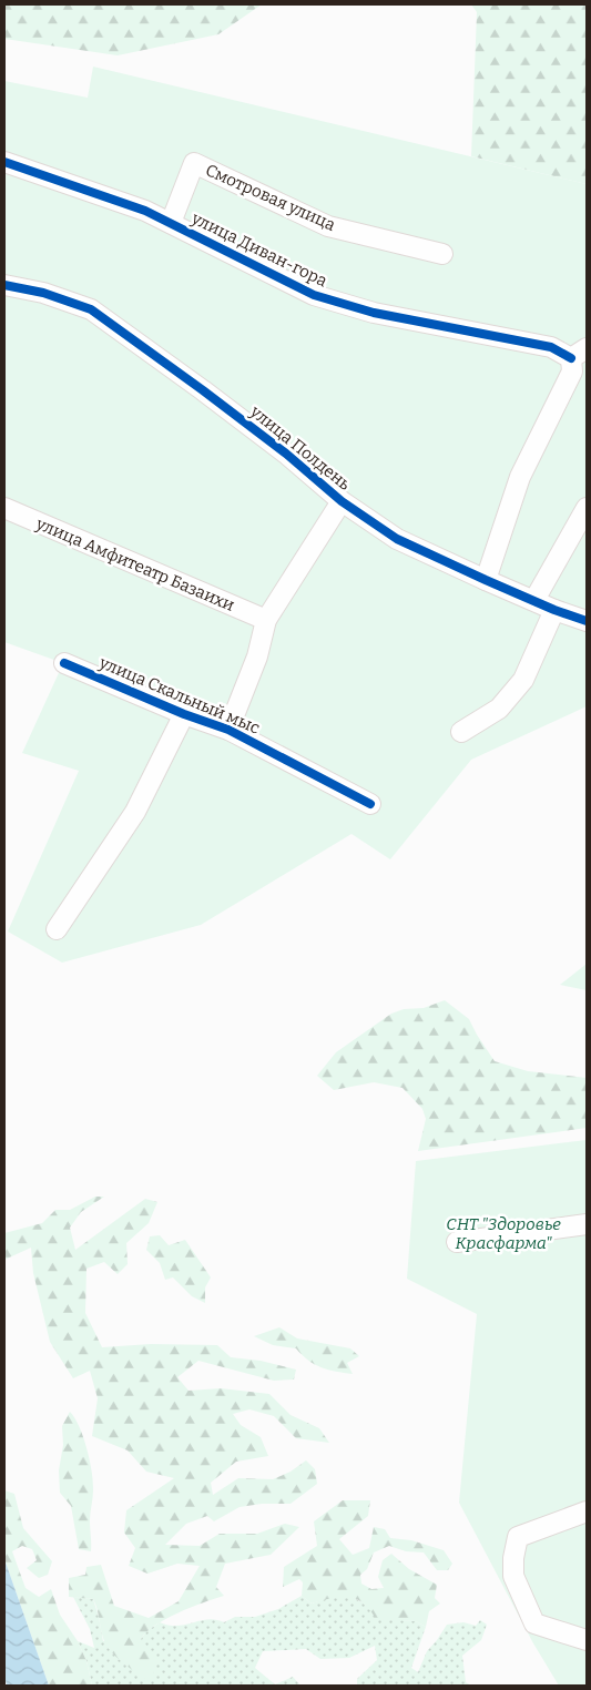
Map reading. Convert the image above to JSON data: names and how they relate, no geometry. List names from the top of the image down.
{
  "streets": {
    "street": [
      "Смотровая улица",
      "улица Диван-гора",
      "улица Полдень",
      "улица Амфитеатр Базаихи",
      "улица Скальный мыс"
    ]
  },
  "crossings": [
    ["Смотровая улица", "улица Диван-гора"],
    ["улица Диван-гора", "улица Полдень"],
    ["улица Полдень", "улица Скальный мыс"],
    ["улица Амфитеатр Базаихи", "улица Скальный мыс"]
  ],
  "parks": ["СНТ \"Здоровье Красфарма\""]
}
